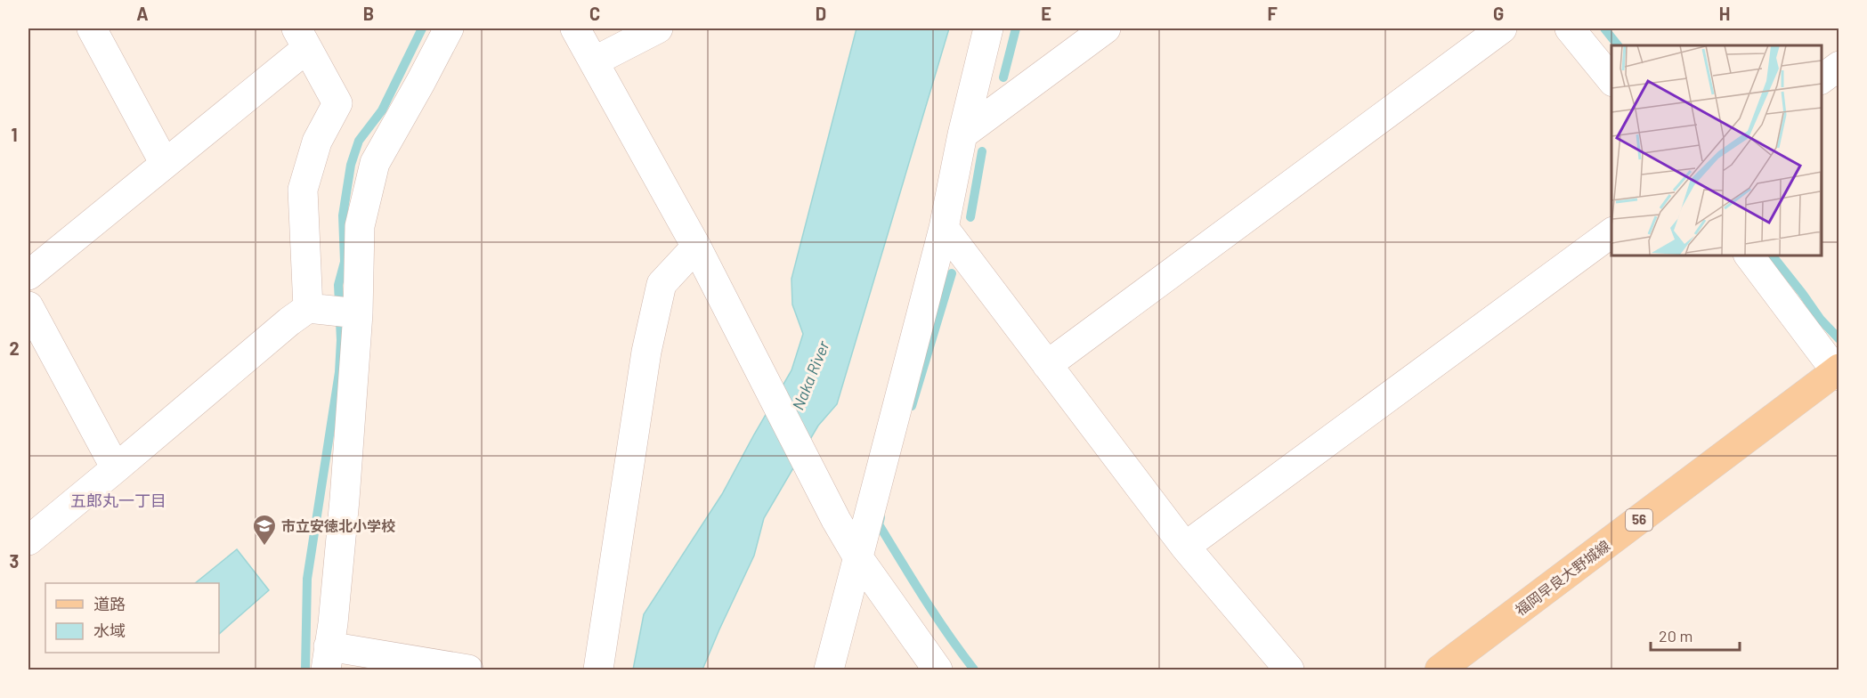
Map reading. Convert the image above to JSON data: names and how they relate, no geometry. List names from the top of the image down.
{
  "streets": {
    "main road": ["56", "福岡早良大野城線"]
  },
  "districts": ["五郎丸一丁目"],
  "water": ["Naka River"],
  "places": {
    "school or university": ["市立安徳北小学校"]
  },
  "legend": ["道路", "水域"],
  "scale_bar": "20 m",
  "grid": {
    "columns": [
      "A",
      "B",
      "C",
      "D",
      "E",
      "F",
      "G",
      "H"
    ],
    "rows": ["1", "2", "3"]
  }
}
